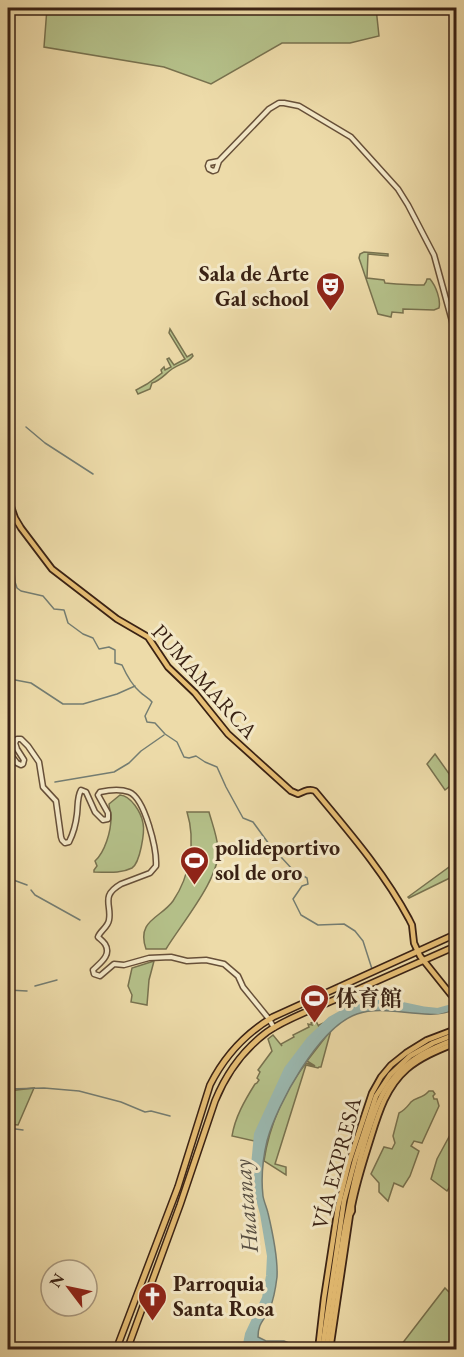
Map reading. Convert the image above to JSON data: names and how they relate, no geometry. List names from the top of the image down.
{
  "streets": {
    "main road": ["PUMAMARCA", "VÍA EXPRESA"]
  },
  "water": ["Huatanay"],
  "places": {
    "theatre": ["Sala de Arte Gal school"],
    "sports": ["polideportivo sol de oro", "体育館"],
    "church": ["Parroquia Santa Rosa"]
  },
  "north": "top left"
}
